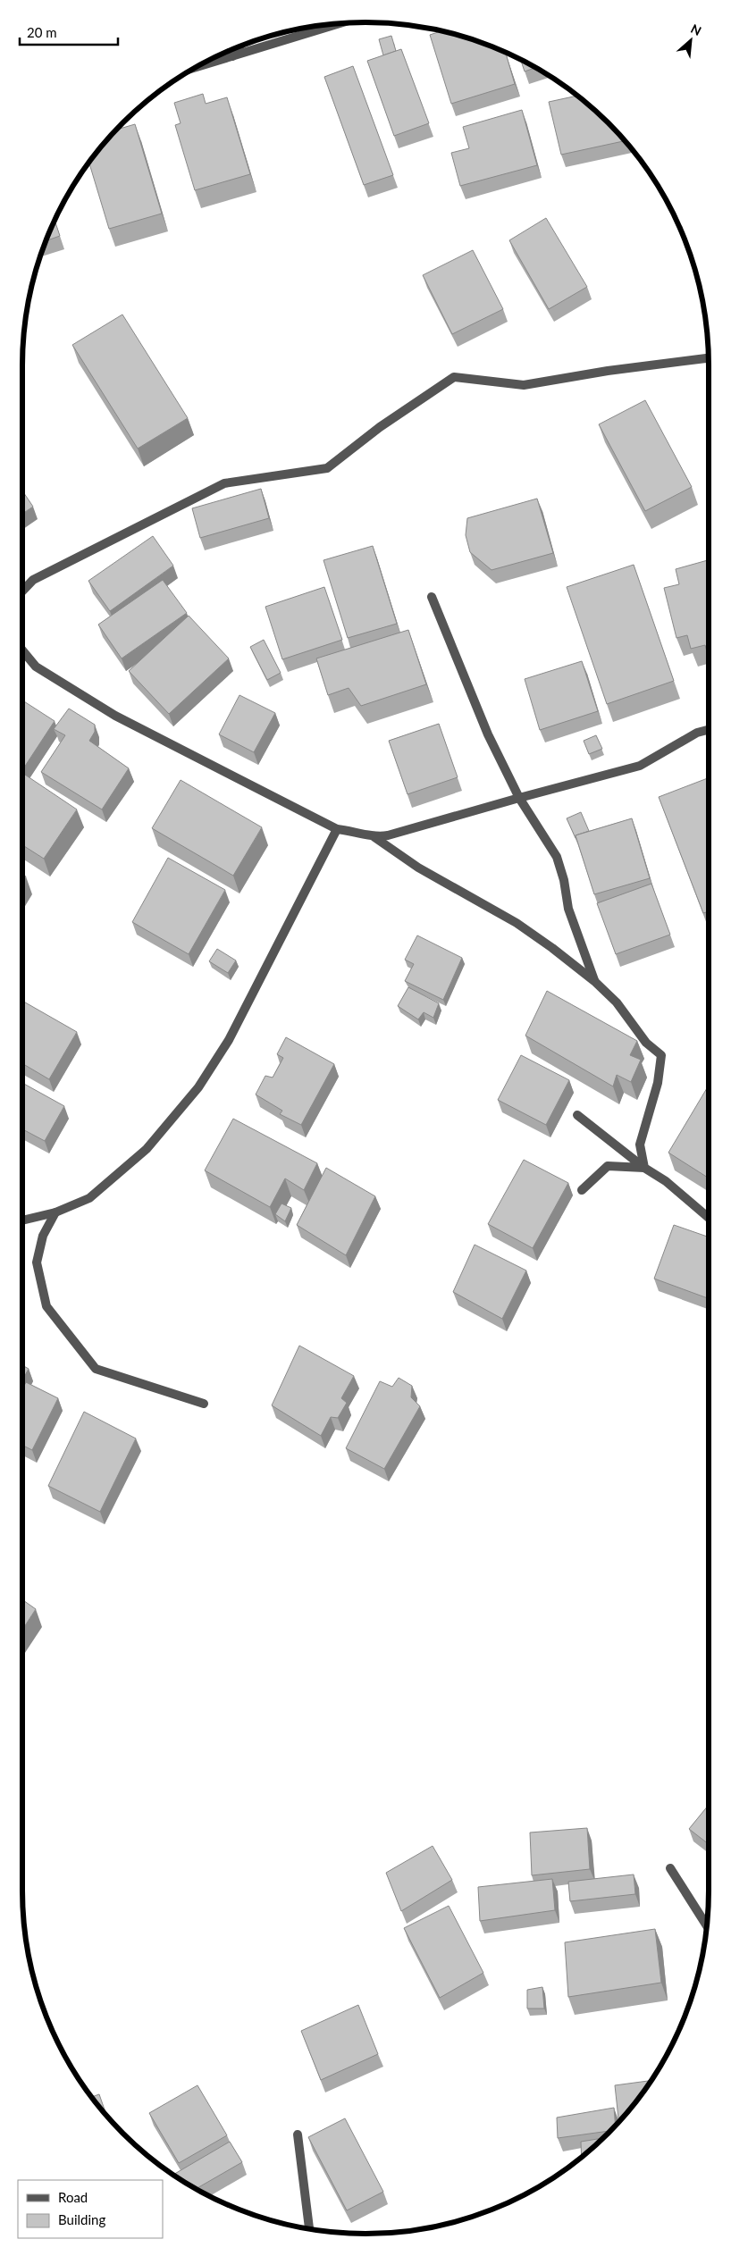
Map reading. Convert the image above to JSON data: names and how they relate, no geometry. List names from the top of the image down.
{
  "legend": ["Road", "Building"],
  "scale_bar": "20 m",
  "north": "top right"
}
